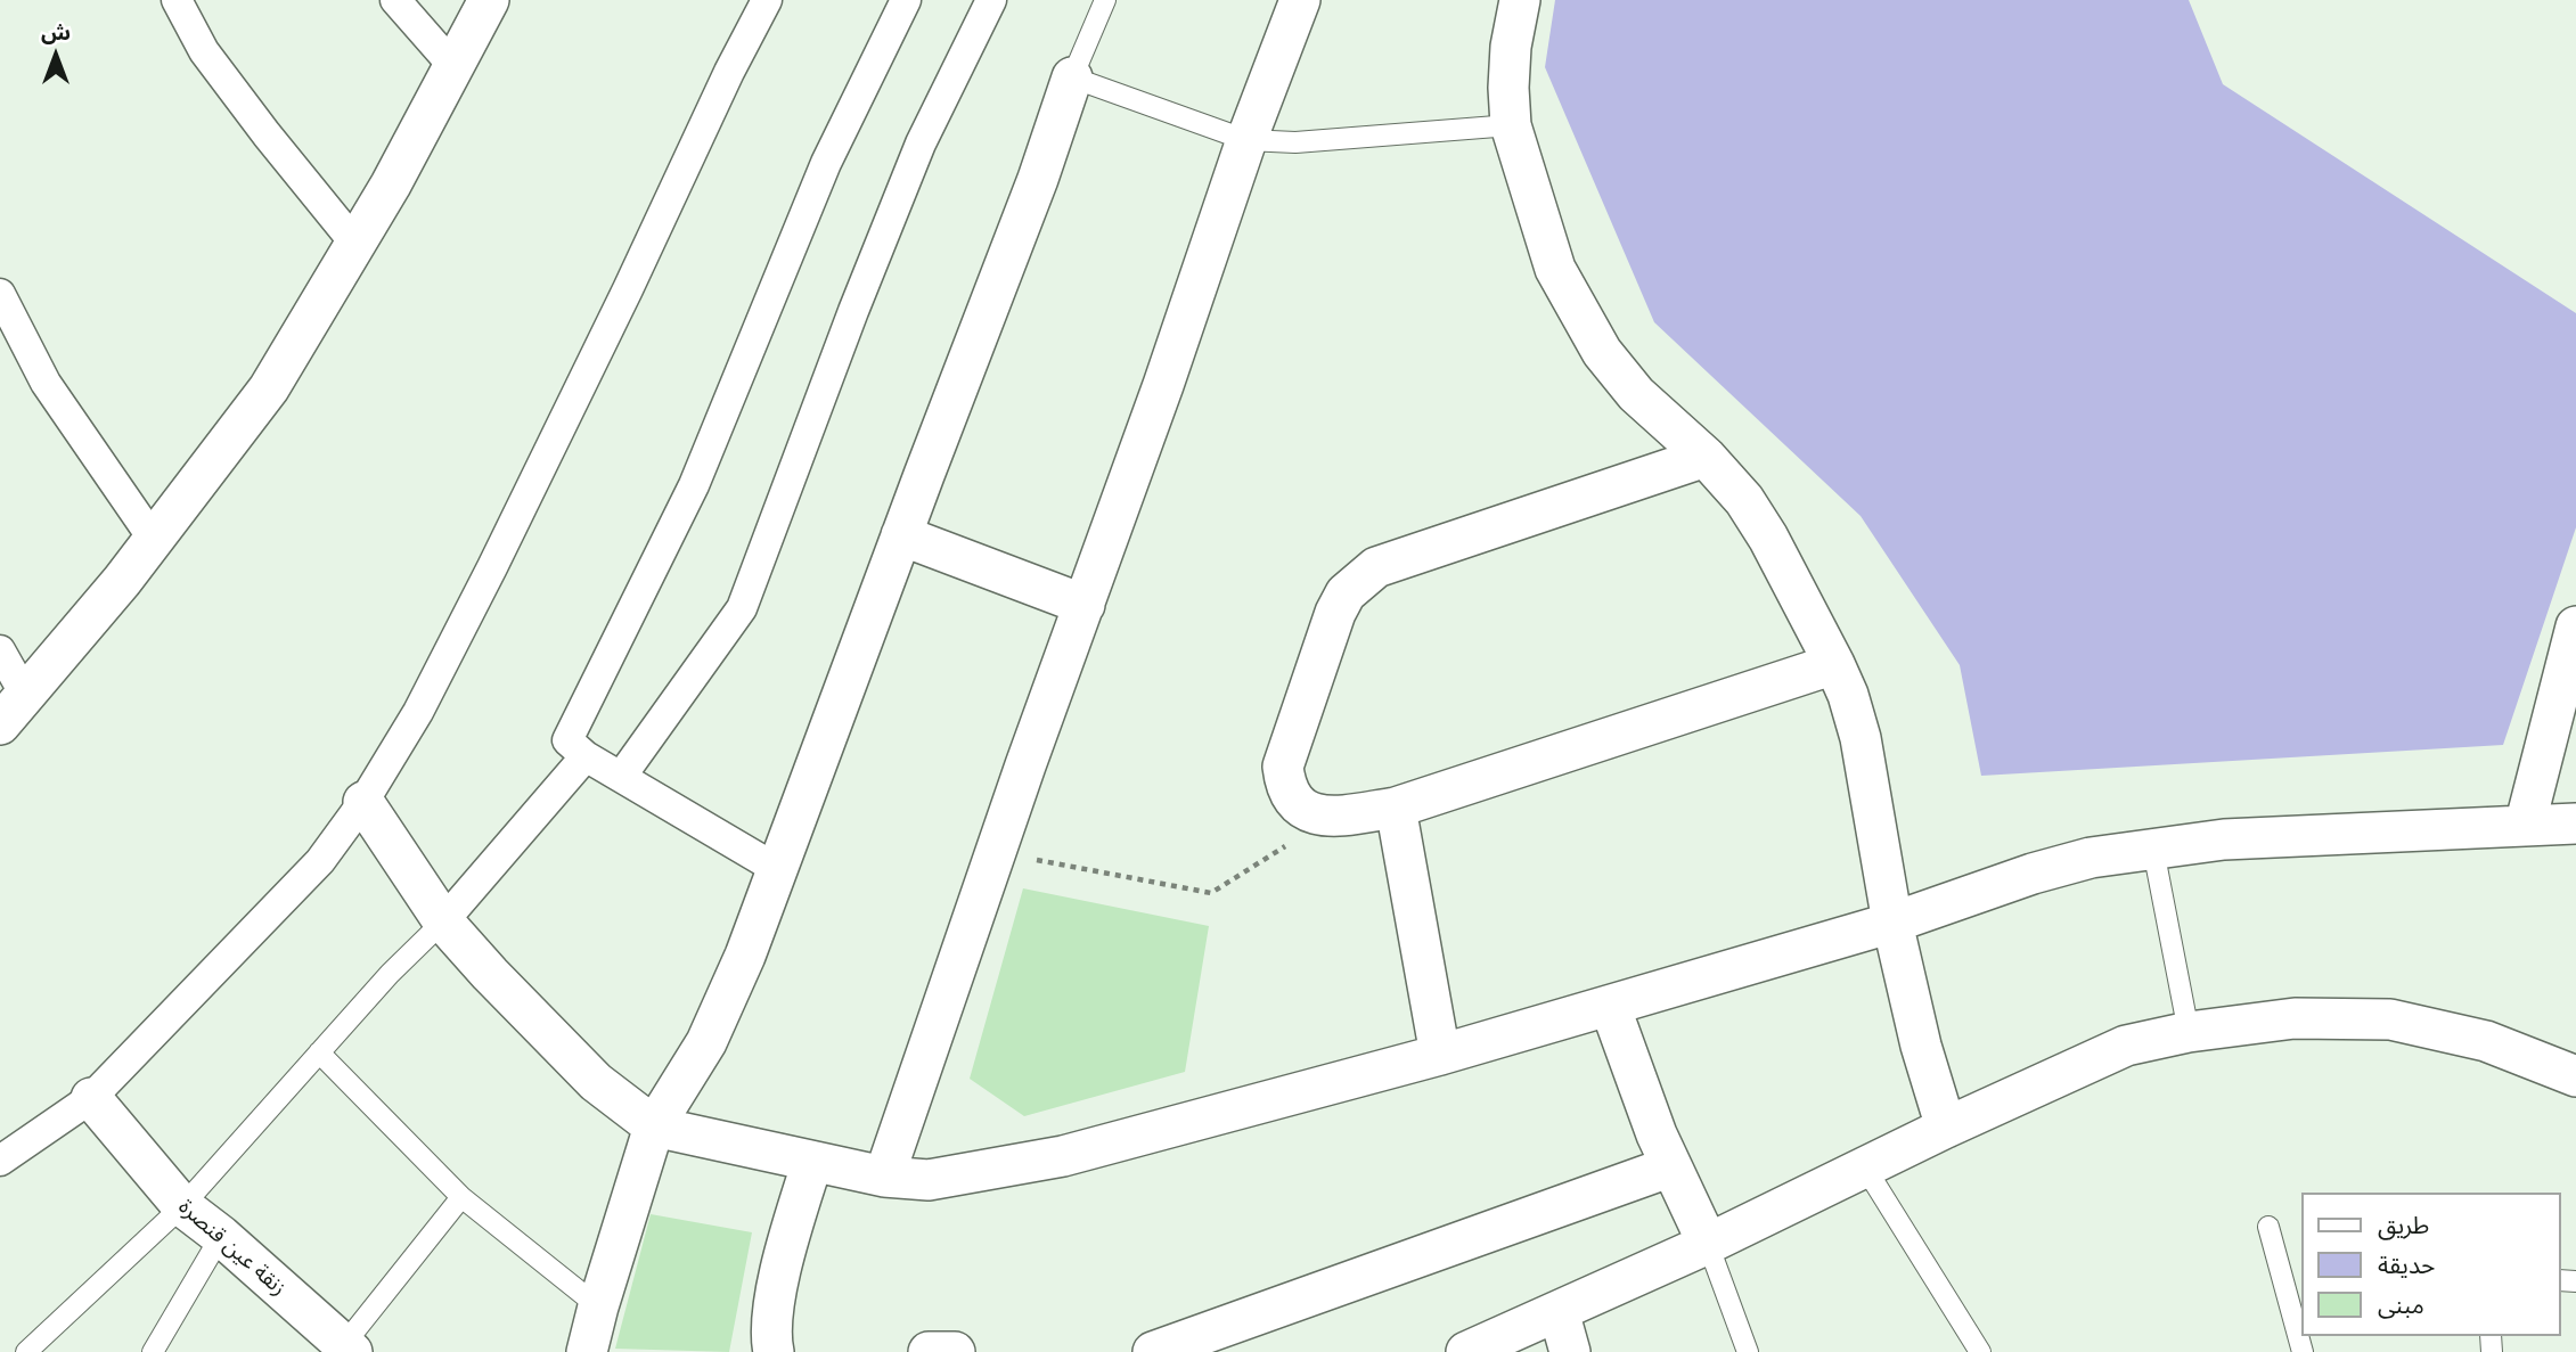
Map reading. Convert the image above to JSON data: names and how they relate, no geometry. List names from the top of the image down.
{
  "streets": {
    "street": ["زنقة عين قنصرة"]
  },
  "legend": ["طريق", "حديقة", "مبنى"],
  "north": "top"
}
